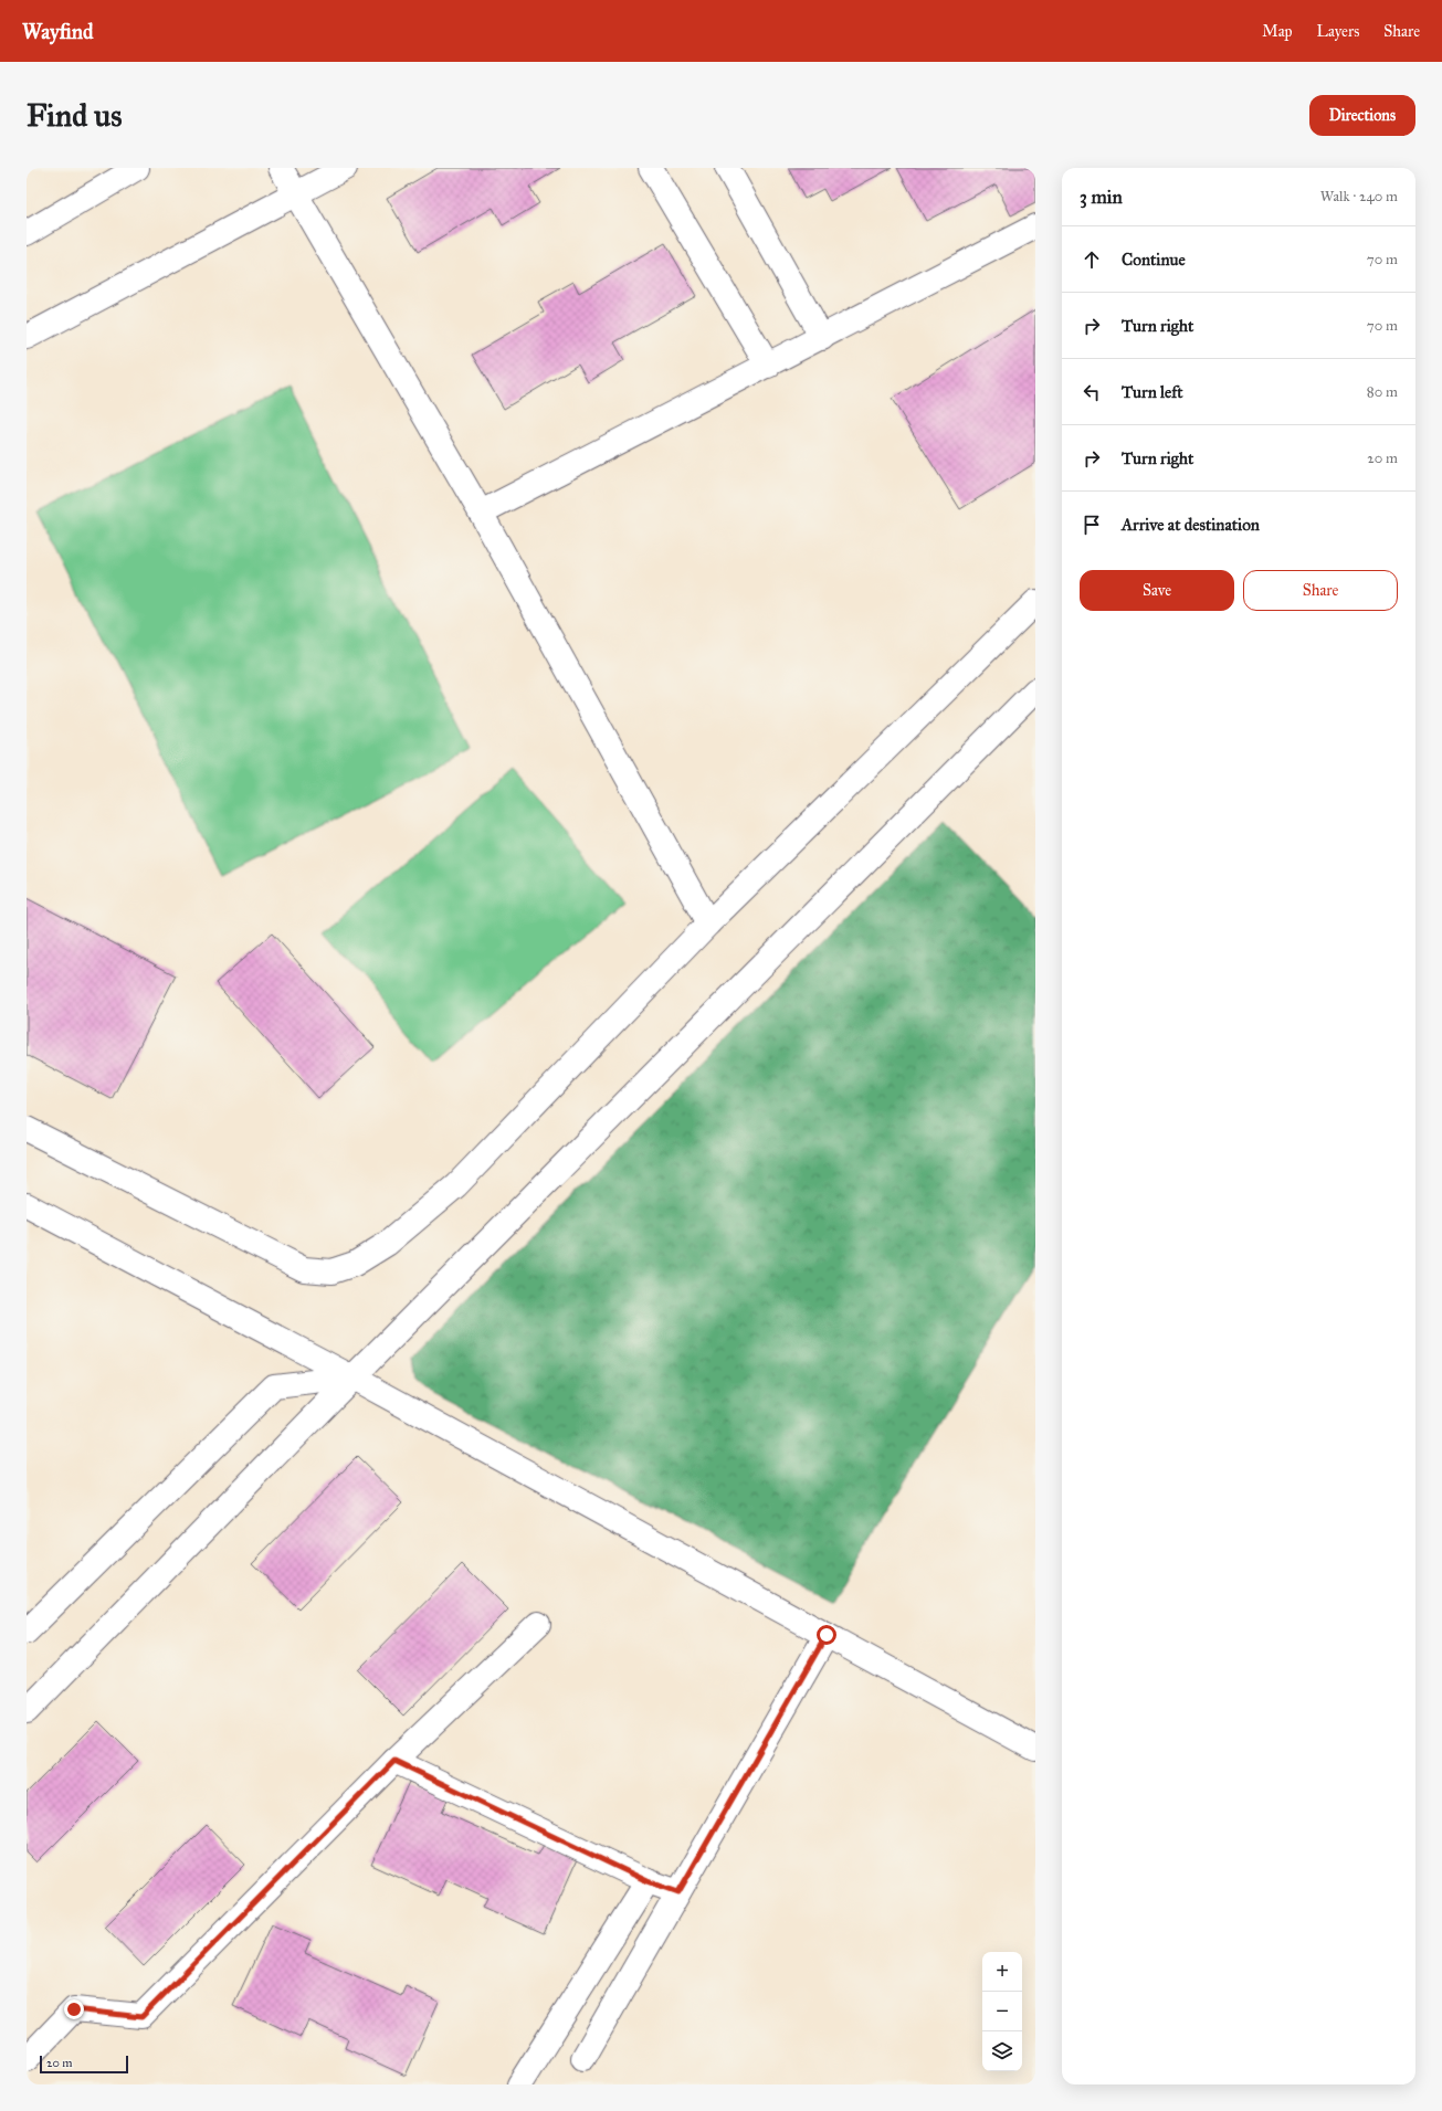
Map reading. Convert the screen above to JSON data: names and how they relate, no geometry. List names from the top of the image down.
{
  "scale_bar": "20 m",
  "page": {
    "header": "Wayfind",
    "nav": ["Map", "Layers", "Share"],
    "buttons": [
      "Directions",
      ["Save", "Share"]
    ],
    "title": "Find us",
    "heading": ["3 min", "Walk · 240 m"],
    "list": [
      ["Continue", "70 m"],
      ["Turn right", "70 m"],
      ["Turn left", "80 m"],
      ["Turn right", "20 m"],
      "Arrive at destination"
    ],
    "map_buttons": ["+", "−"],
    "scale": "20 m"
  }
}
